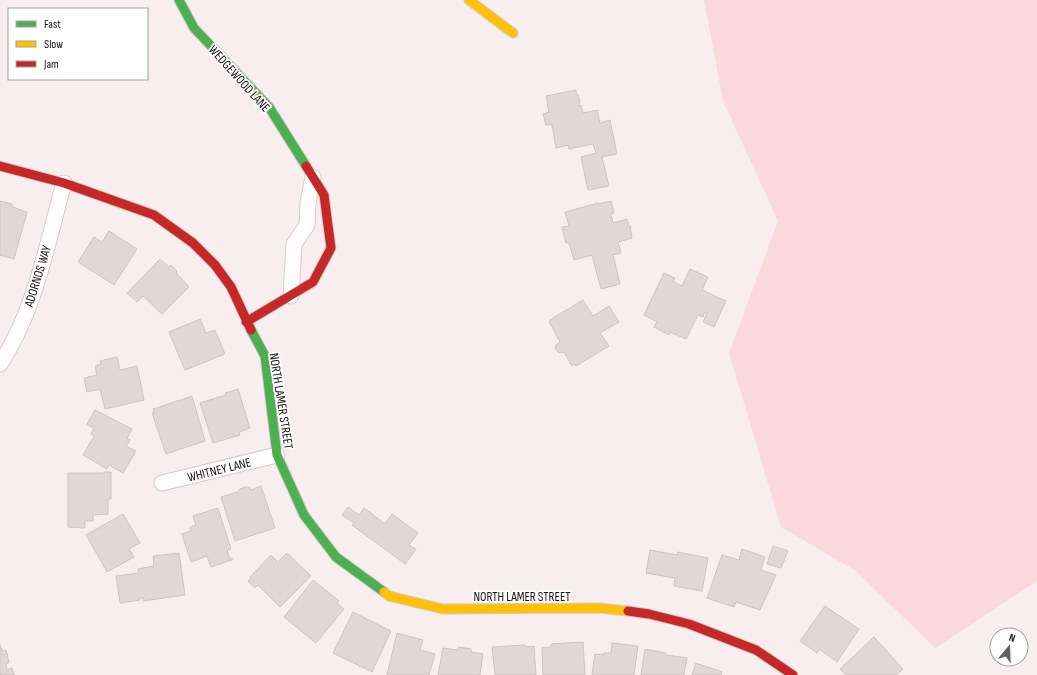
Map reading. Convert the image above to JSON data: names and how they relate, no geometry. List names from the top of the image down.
{
  "streets": {
    "street": [
      "WEDGEWOOD LANE",
      "ADORNOS WAY",
      "NORTH LAMER STREET",
      "WHITNEY LANE"
    ]
  },
  "crossings": [
    ["WEDGEWOOD LANE", "NORTH LAMER STREET"],
    ["ADORNOS WAY", "NORTH LAMER STREET"],
    ["NORTH LAMER STREET", "WHITNEY LANE"]
  ],
  "legend": ["Fast", "Slow", "Jam"],
  "north": "top"
}
